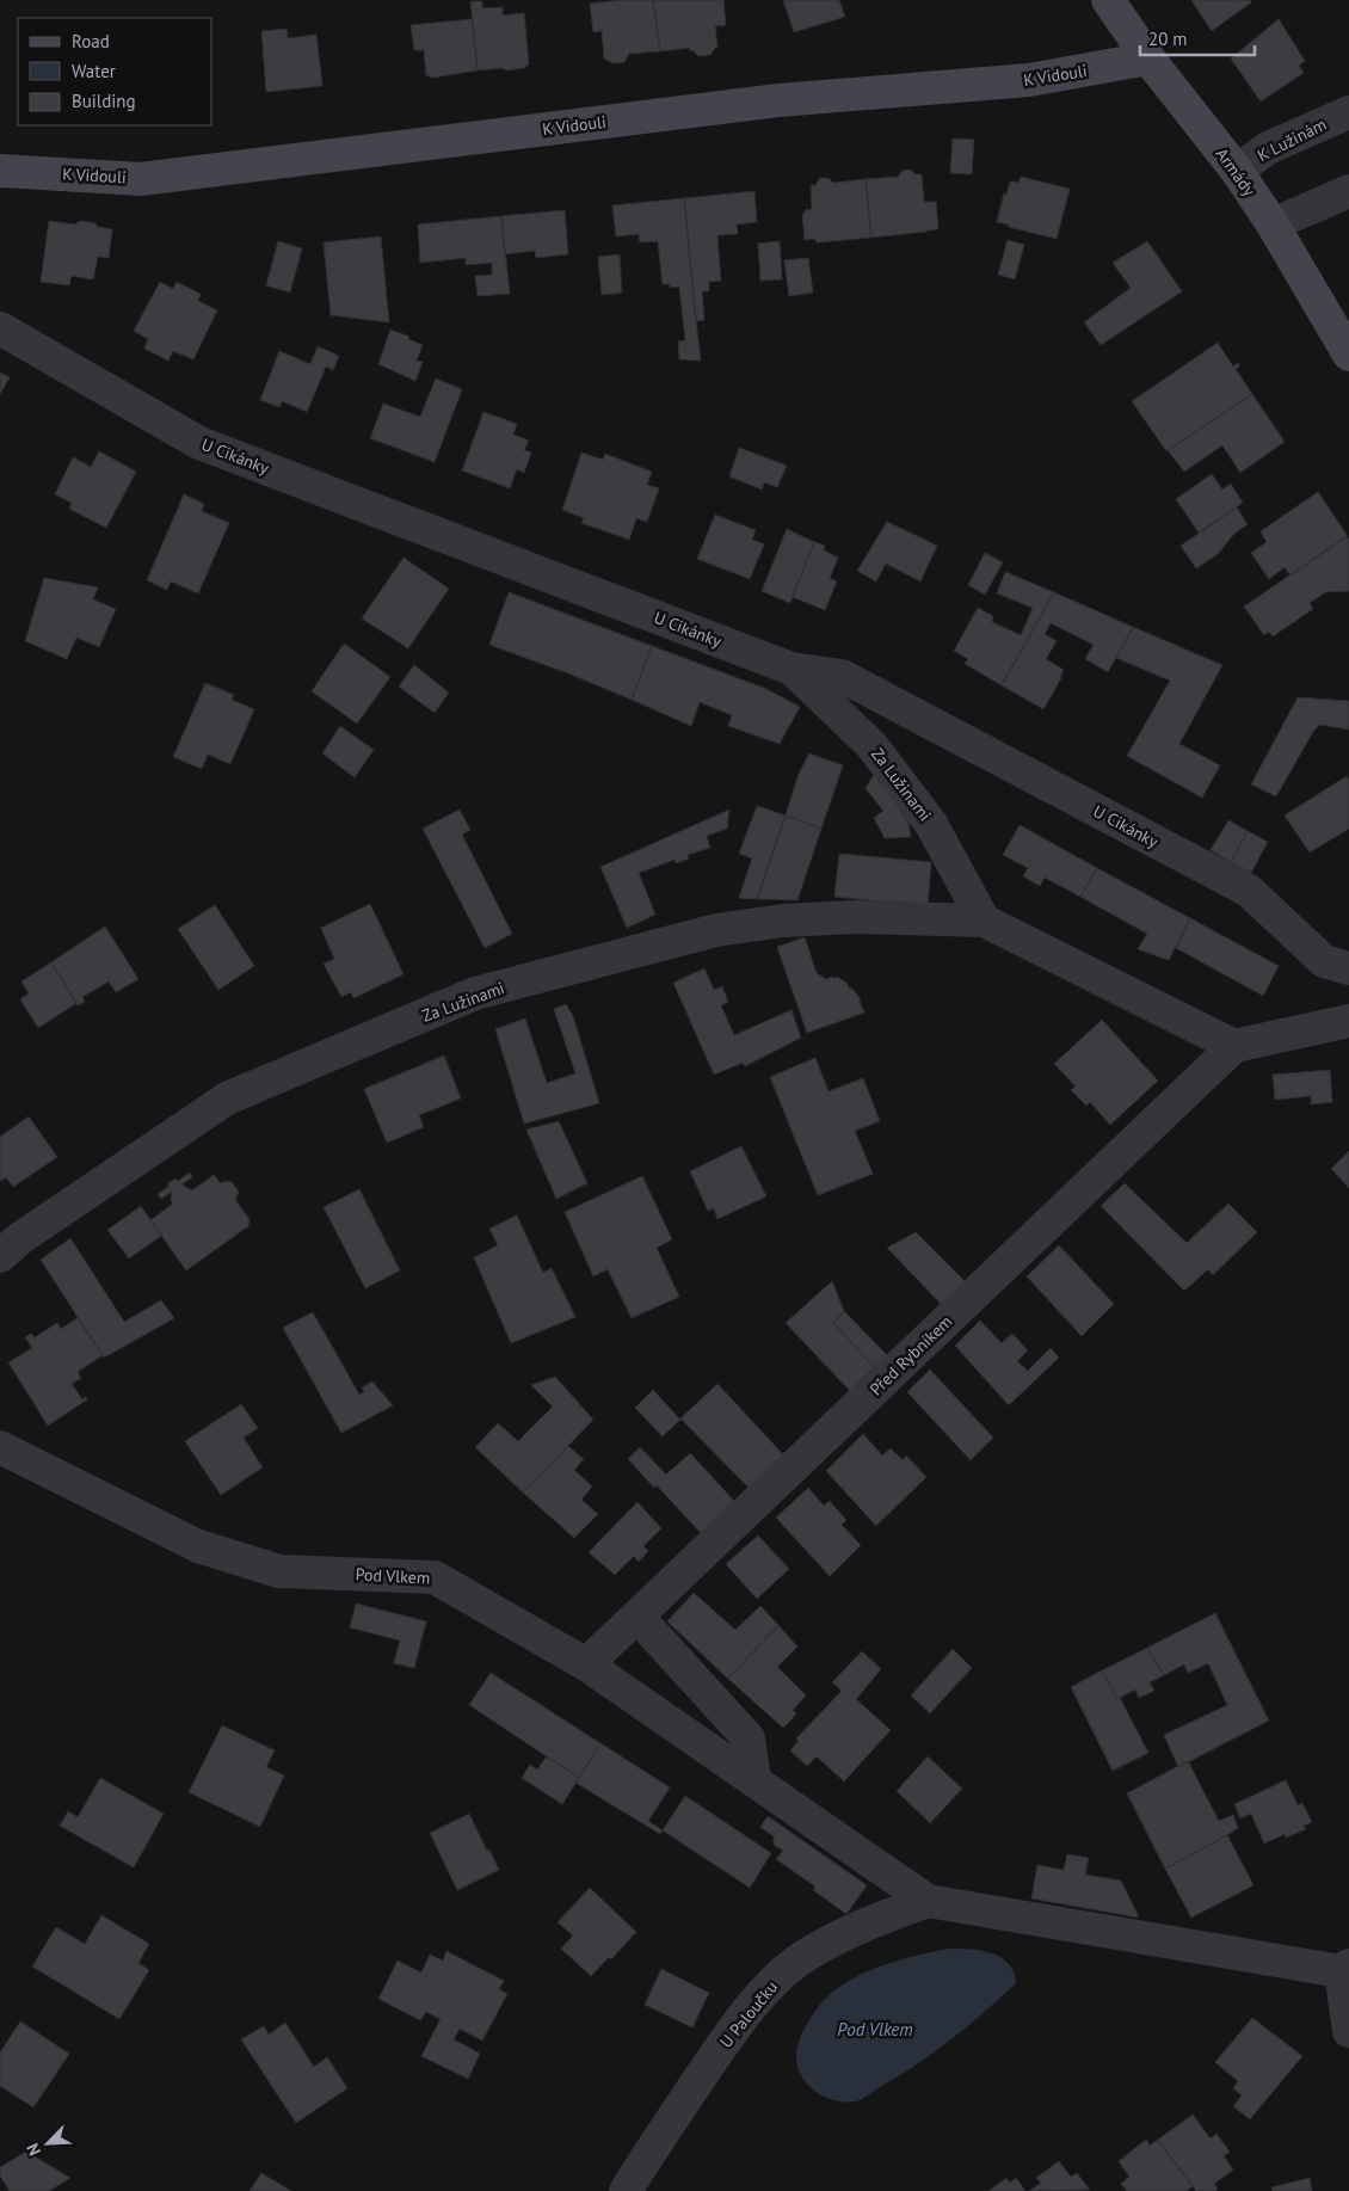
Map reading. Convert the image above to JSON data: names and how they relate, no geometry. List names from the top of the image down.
{
  "streets": {
    "street": [
      "K Vidouli",
      "K Lužinám",
      "Armády",
      "U Cikánky",
      "Za Lužinami",
      "Před Rybníkem",
      "Pod Vlkem",
      "U Paloučku"
    ]
  },
  "crossings": [
    ["K Vidouli", "Armády"],
    ["K Lužinám", "Armády"],
    ["U Cikánky", "Za Lužinami"],
    ["Za Lužinami", "Před Rybníkem"],
    ["Před Rybníkem", "Pod Vlkem"],
    ["Pod Vlkem", "U Paloučku"]
  ],
  "water": ["Pod Vlkem"],
  "legend": ["Road", "Water", "Building"],
  "scale_bar": "20 m",
  "north": "bottom left"
}
